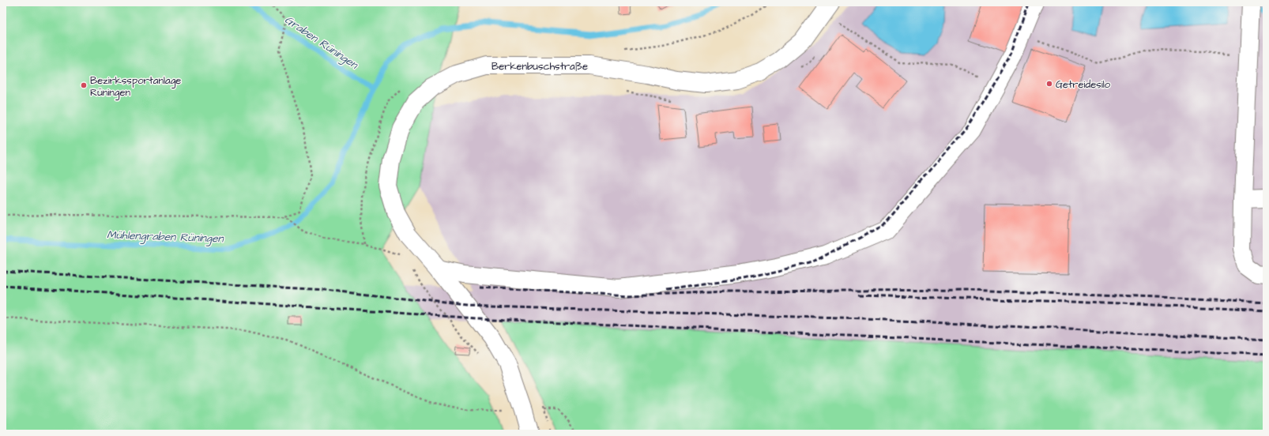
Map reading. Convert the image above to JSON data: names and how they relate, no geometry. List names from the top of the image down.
{
  "streets": {
    "street": ["Berkenbuschstraße"]
  },
  "water": ["Graben Rüningen", "Mühlengraben Rüningen"],
  "places": ["Getreidesilo", "Bezirkssportanlage Rüningen"]
}
